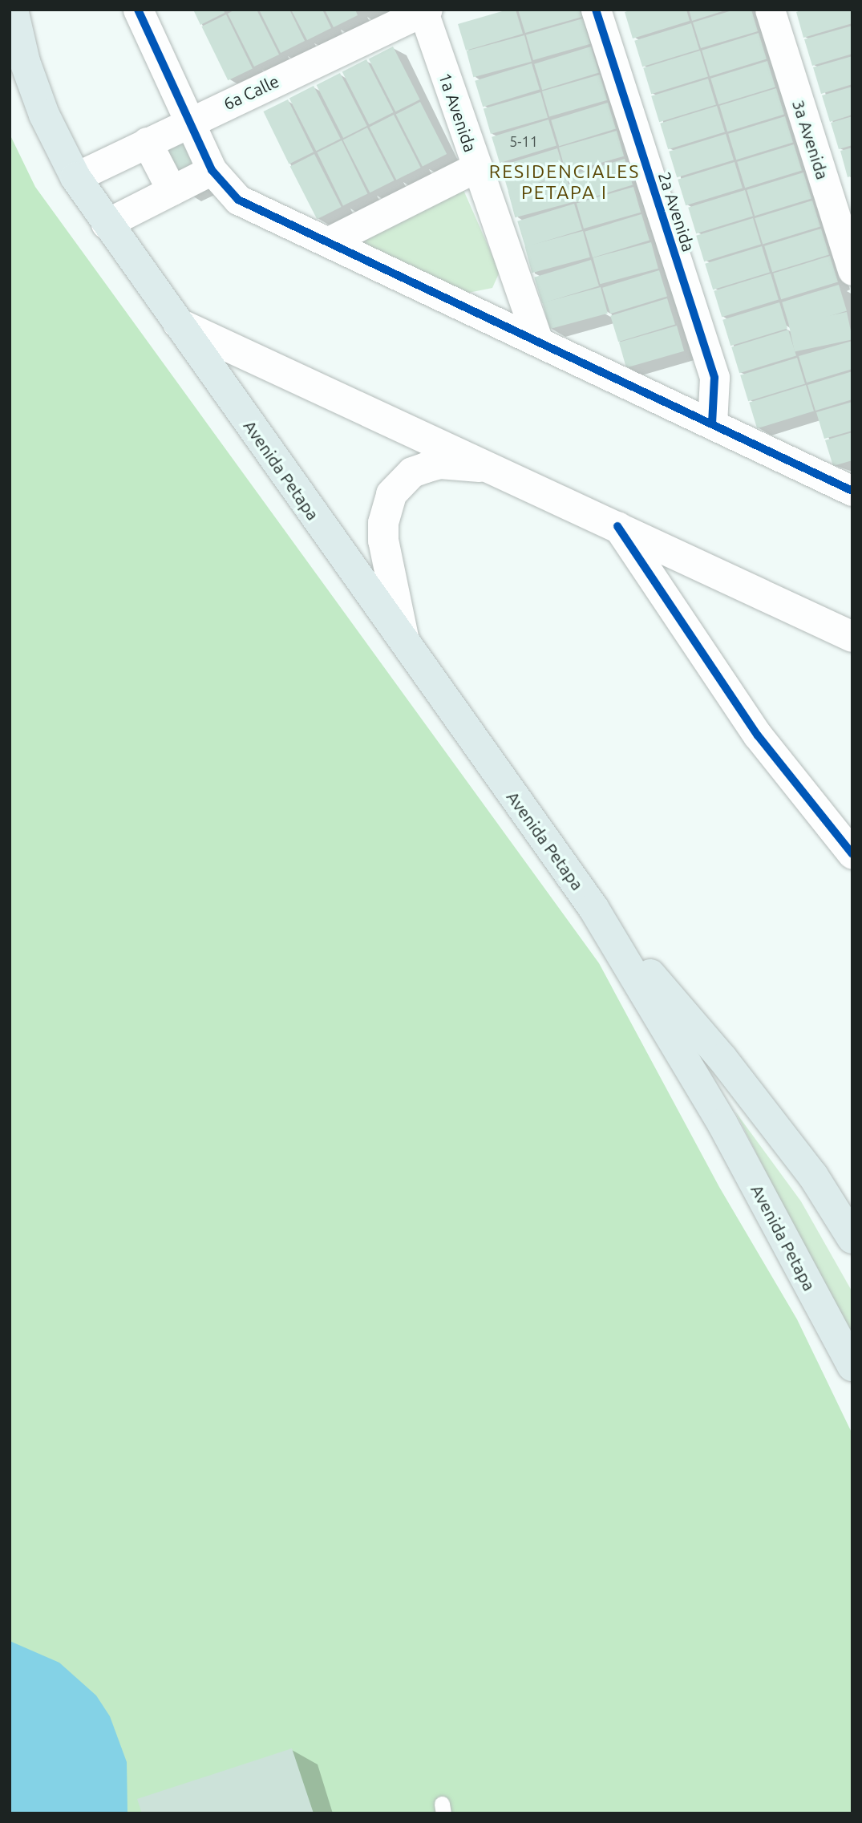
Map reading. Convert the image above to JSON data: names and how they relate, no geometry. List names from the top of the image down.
{
  "streets": {
    "main road": ["Avenida Petapa"],
    "street": [
      "6a Calle",
      "1a Avenida",
      "3a Avenida",
      "2a Avenida"
    ]
  },
  "crossings": [
    ["6a Calle", "1a Avenida"],
    ["6a Calle", "Avenida Petapa"]
  ],
  "districts": ["RESIDENCIALES PETAPA I"],
  "house_numbers": ["5-11"]
}
